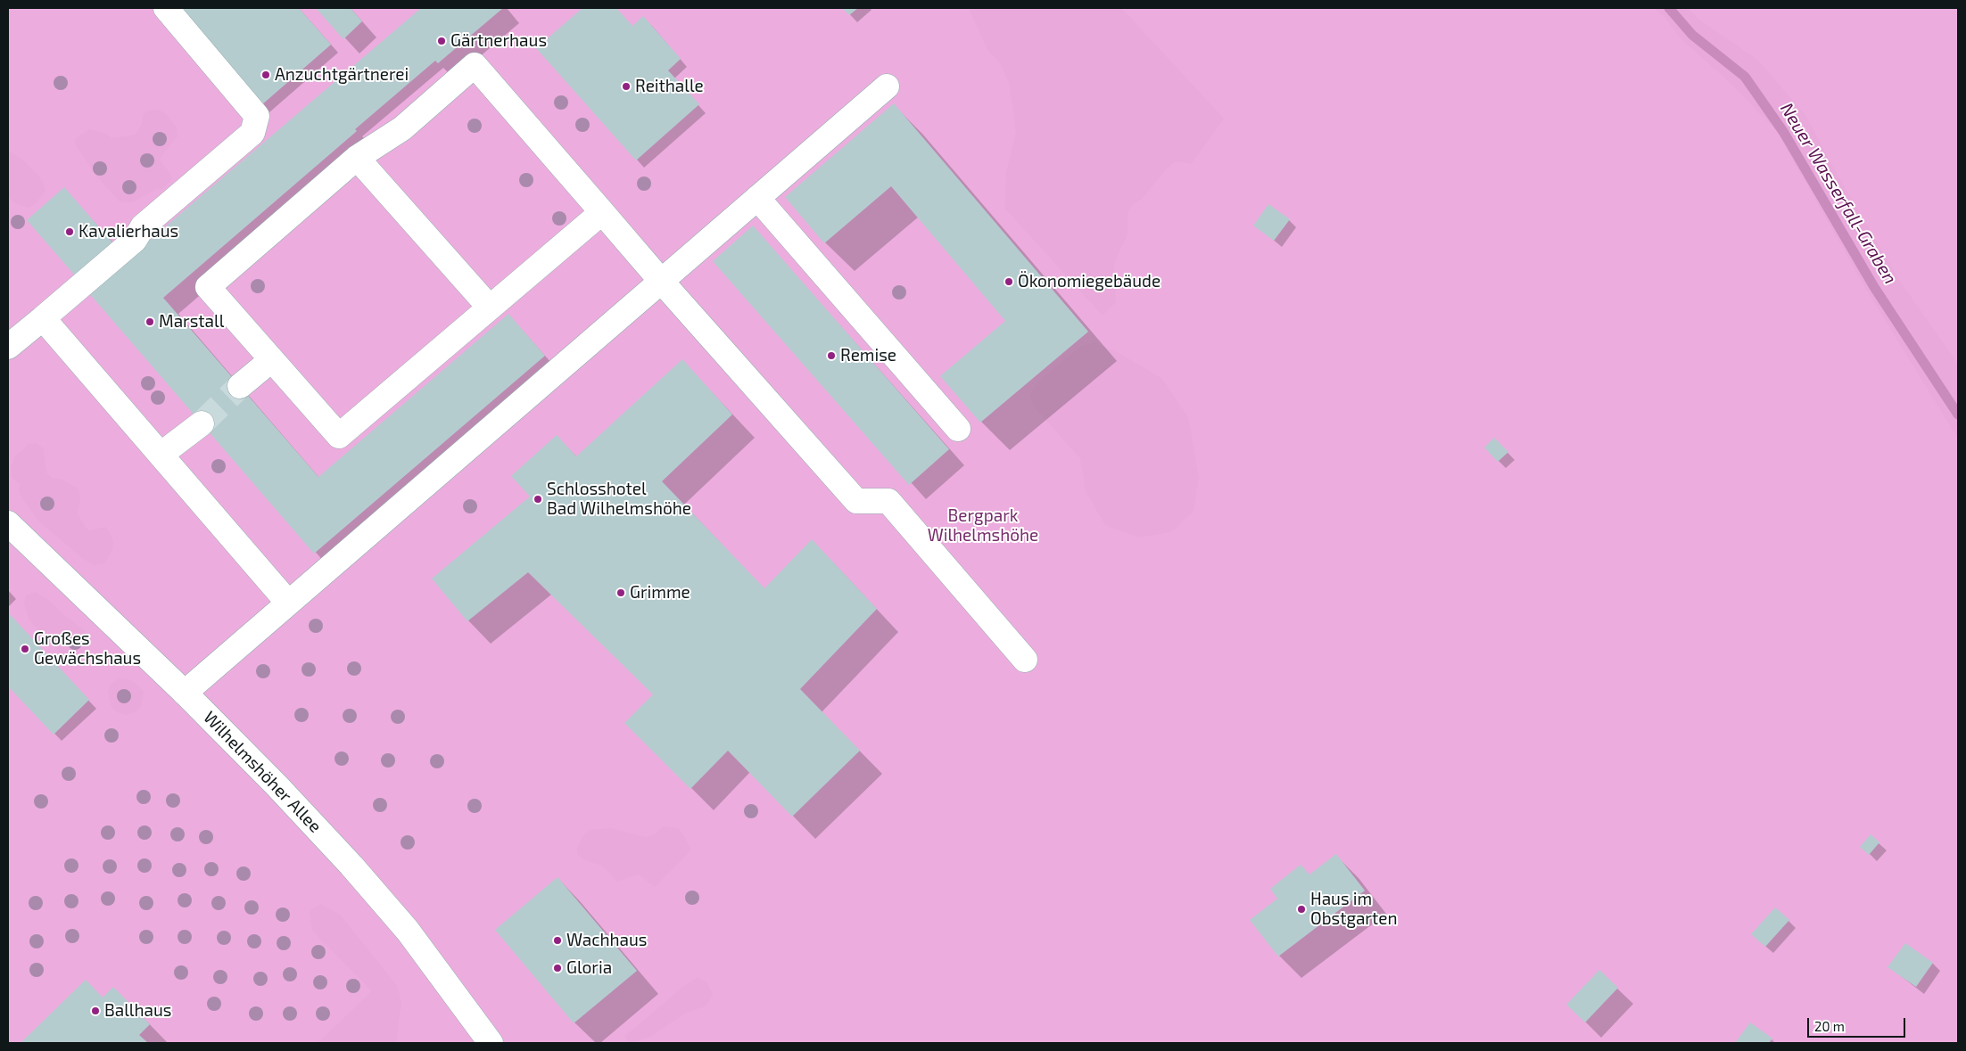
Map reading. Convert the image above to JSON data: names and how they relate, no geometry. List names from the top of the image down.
{
  "streets": {
    "main road": ["Wilhelmshöher Allee"]
  },
  "water": ["Neuer Wasserfall-Graben"],
  "parks": ["Bergpark Wilhelmshöhe"],
  "places": [
    "Gärtnerhaus",
    "Anzuchtgärtnerei",
    "Reithalle",
    "Kavalierhaus",
    "Ökonomiegebäude",
    "Marstall",
    "Remise",
    "Schlosshotel Bad Wilhelmshöhe",
    "Grimme",
    "Großes Gewächshaus",
    "Haus im Obstgarten",
    "Wachhaus",
    "Gloria",
    "Ballhaus"
  ],
  "scale_bar": "20 m"
}
